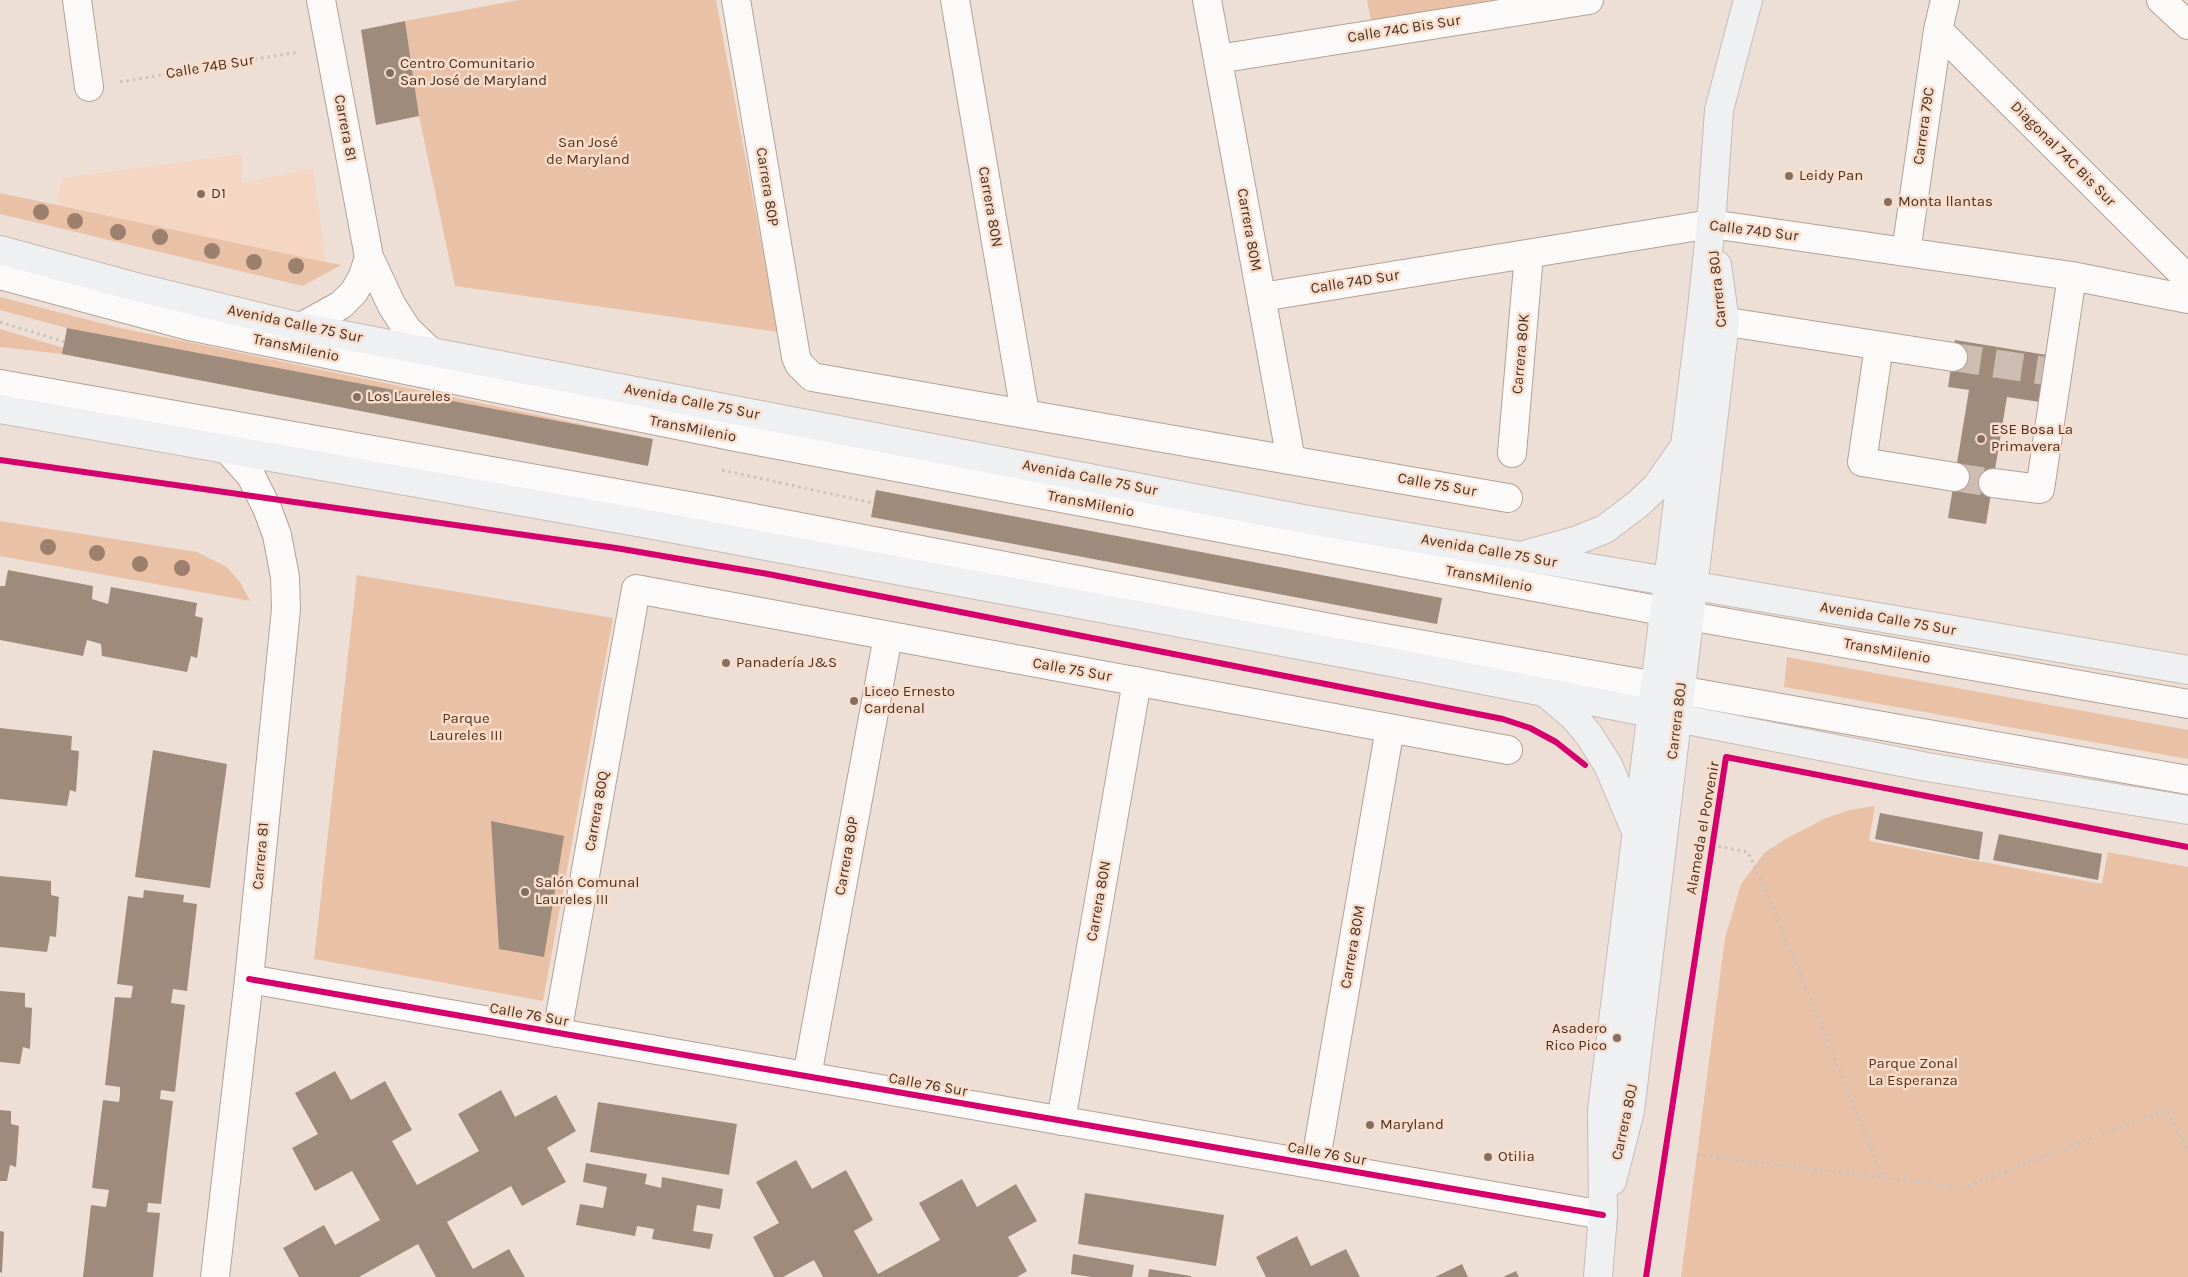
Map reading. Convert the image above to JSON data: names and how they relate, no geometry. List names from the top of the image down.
{
  "streets": {
    "main road": ["Carrera 80J", "Avenida Calle 75 Sur"],
    "street": [
      "Calle 74C Bis Sur",
      "Carrera 79C",
      "Carrera 81",
      "Diagonal 74C Bis Sur",
      "Carrera 80P",
      "Carrera 80N",
      "Carrera 80M",
      "Calle 74D Sur",
      "TransMilenio",
      "Carrera 80K",
      "Calle 75 Sur",
      "Carrera 80Q",
      "Calle 76 Sur"
    ],
    "path": ["Calle 74B Sur"],
    "cycle path": ["Alameda el Porvenir"]
  },
  "crossings": [
    ["Calle 74C Bis Sur", "Carrera 80M"],
    ["Calle 74B Sur", "Carrera 81"],
    ["Carrera 79C", "Diagonal 74C Bis Sur"],
    ["Carrera 79C", "Calle 74D Sur"],
    ["Carrera 81", "Avenida Calle 75 Sur"],
    ["Carrera 81", "Calle 76 Sur"],
    ["Carrera 80P", "Calle 75 Sur"],
    ["Carrera 80P", "Calle 76 Sur"],
    ["Carrera 80N", "Calle 75 Sur"],
    ["Carrera 80N", "Calle 76 Sur"],
    ["Carrera 80M", "Calle 74D Sur"],
    ["Carrera 80M", "Calle 75 Sur"],
    ["Carrera 80M", "Calle 76 Sur"],
    ["Calle 74D Sur", "Carrera 80J"],
    ["Calle 74D Sur", "Carrera 80K"],
    ["Carrera 80J", "Avenida Calle 75 Sur"],
    ["Carrera 80J", "TransMilenio"],
    ["Carrera 80J", "Calle 76 Sur"],
    ["Calle 75 Sur", "Carrera 80Q"],
    ["Carrera 80Q", "Calle 76 Sur"]
  ],
  "parks": ["San José de Maryland", "Parque Laureles III", "Parque Zonal La Esperanza"],
  "places": [
    "Centro Comunitario San José de Maryland",
    "Leidy Pan",
    "D1",
    "Monta llantas",
    "Los Laureles",
    "ESE Bosa La Primavera",
    "Panadería J&S",
    "Liceo Ernesto Cardenal",
    "Salón Comunal Laureles III",
    "Asadero Rico Pico",
    "Maryland",
    "Otilia"
  ]
}
